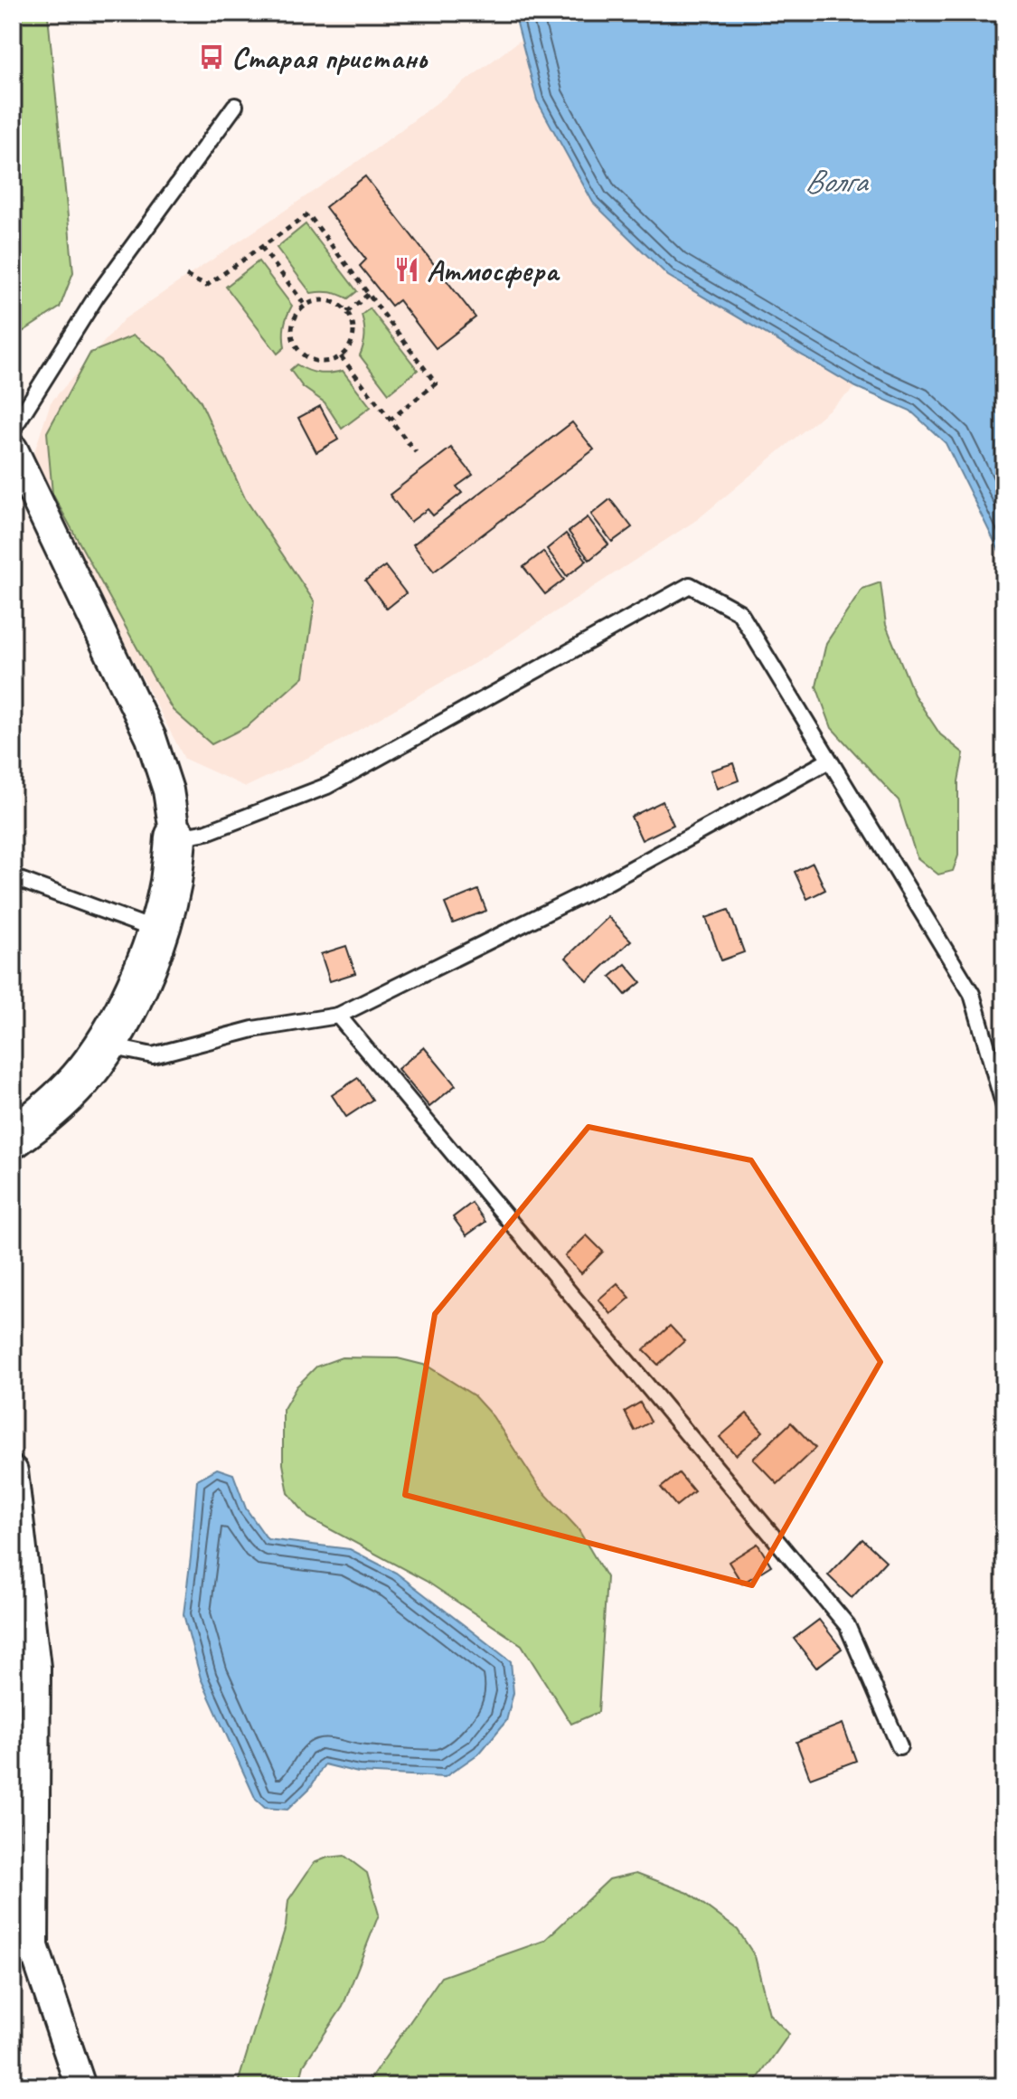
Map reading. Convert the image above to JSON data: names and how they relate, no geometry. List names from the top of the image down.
{
  "water": ["Волга"],
  "places": {
    "bus stop": ["Старая пристань"],
    "restaurant": ["Атмосфера"]
  }
}
